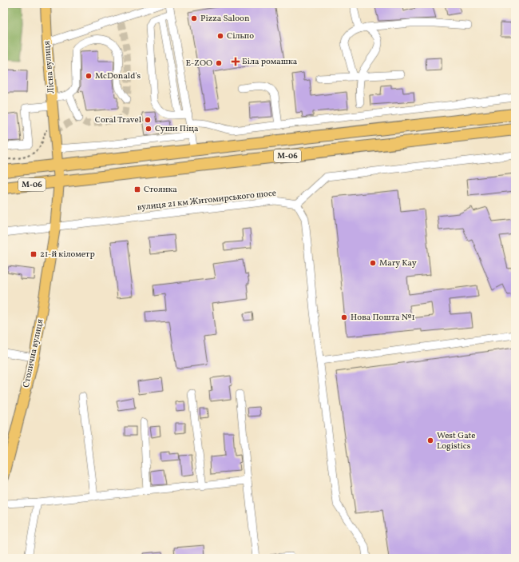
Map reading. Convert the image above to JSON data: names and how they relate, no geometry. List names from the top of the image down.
{
  "streets": {
    "highway": ["М-06"],
    "main road": ["Лісна вулиця", "Столична вулиця"],
    "street": ["вулиця 21 км Житомирського шосе"]
  },
  "crossings": [
    ["Лісна вулиця", "М-06"],
    ["Лісна вулиця", "Столична вулиця"],
    ["М-06", "Столична вулиця"],
    ["вулиця 21 км Житомирського шосе", "Столична вулиця"]
  ],
  "places": {
    "other": [
      "Pizza Saloon",
      "Сільпо",
      "E-ZOO",
      "McDonald's",
      "Coral Travel",
      "Суши Піца",
      "Mary Kay",
      "Нова Пошта №1",
      "West Gate Logistics"
    ],
    "health": ["Біла ромашка"],
    "transit": ["Стоянка", "21-й кілометр"]
  }
}
